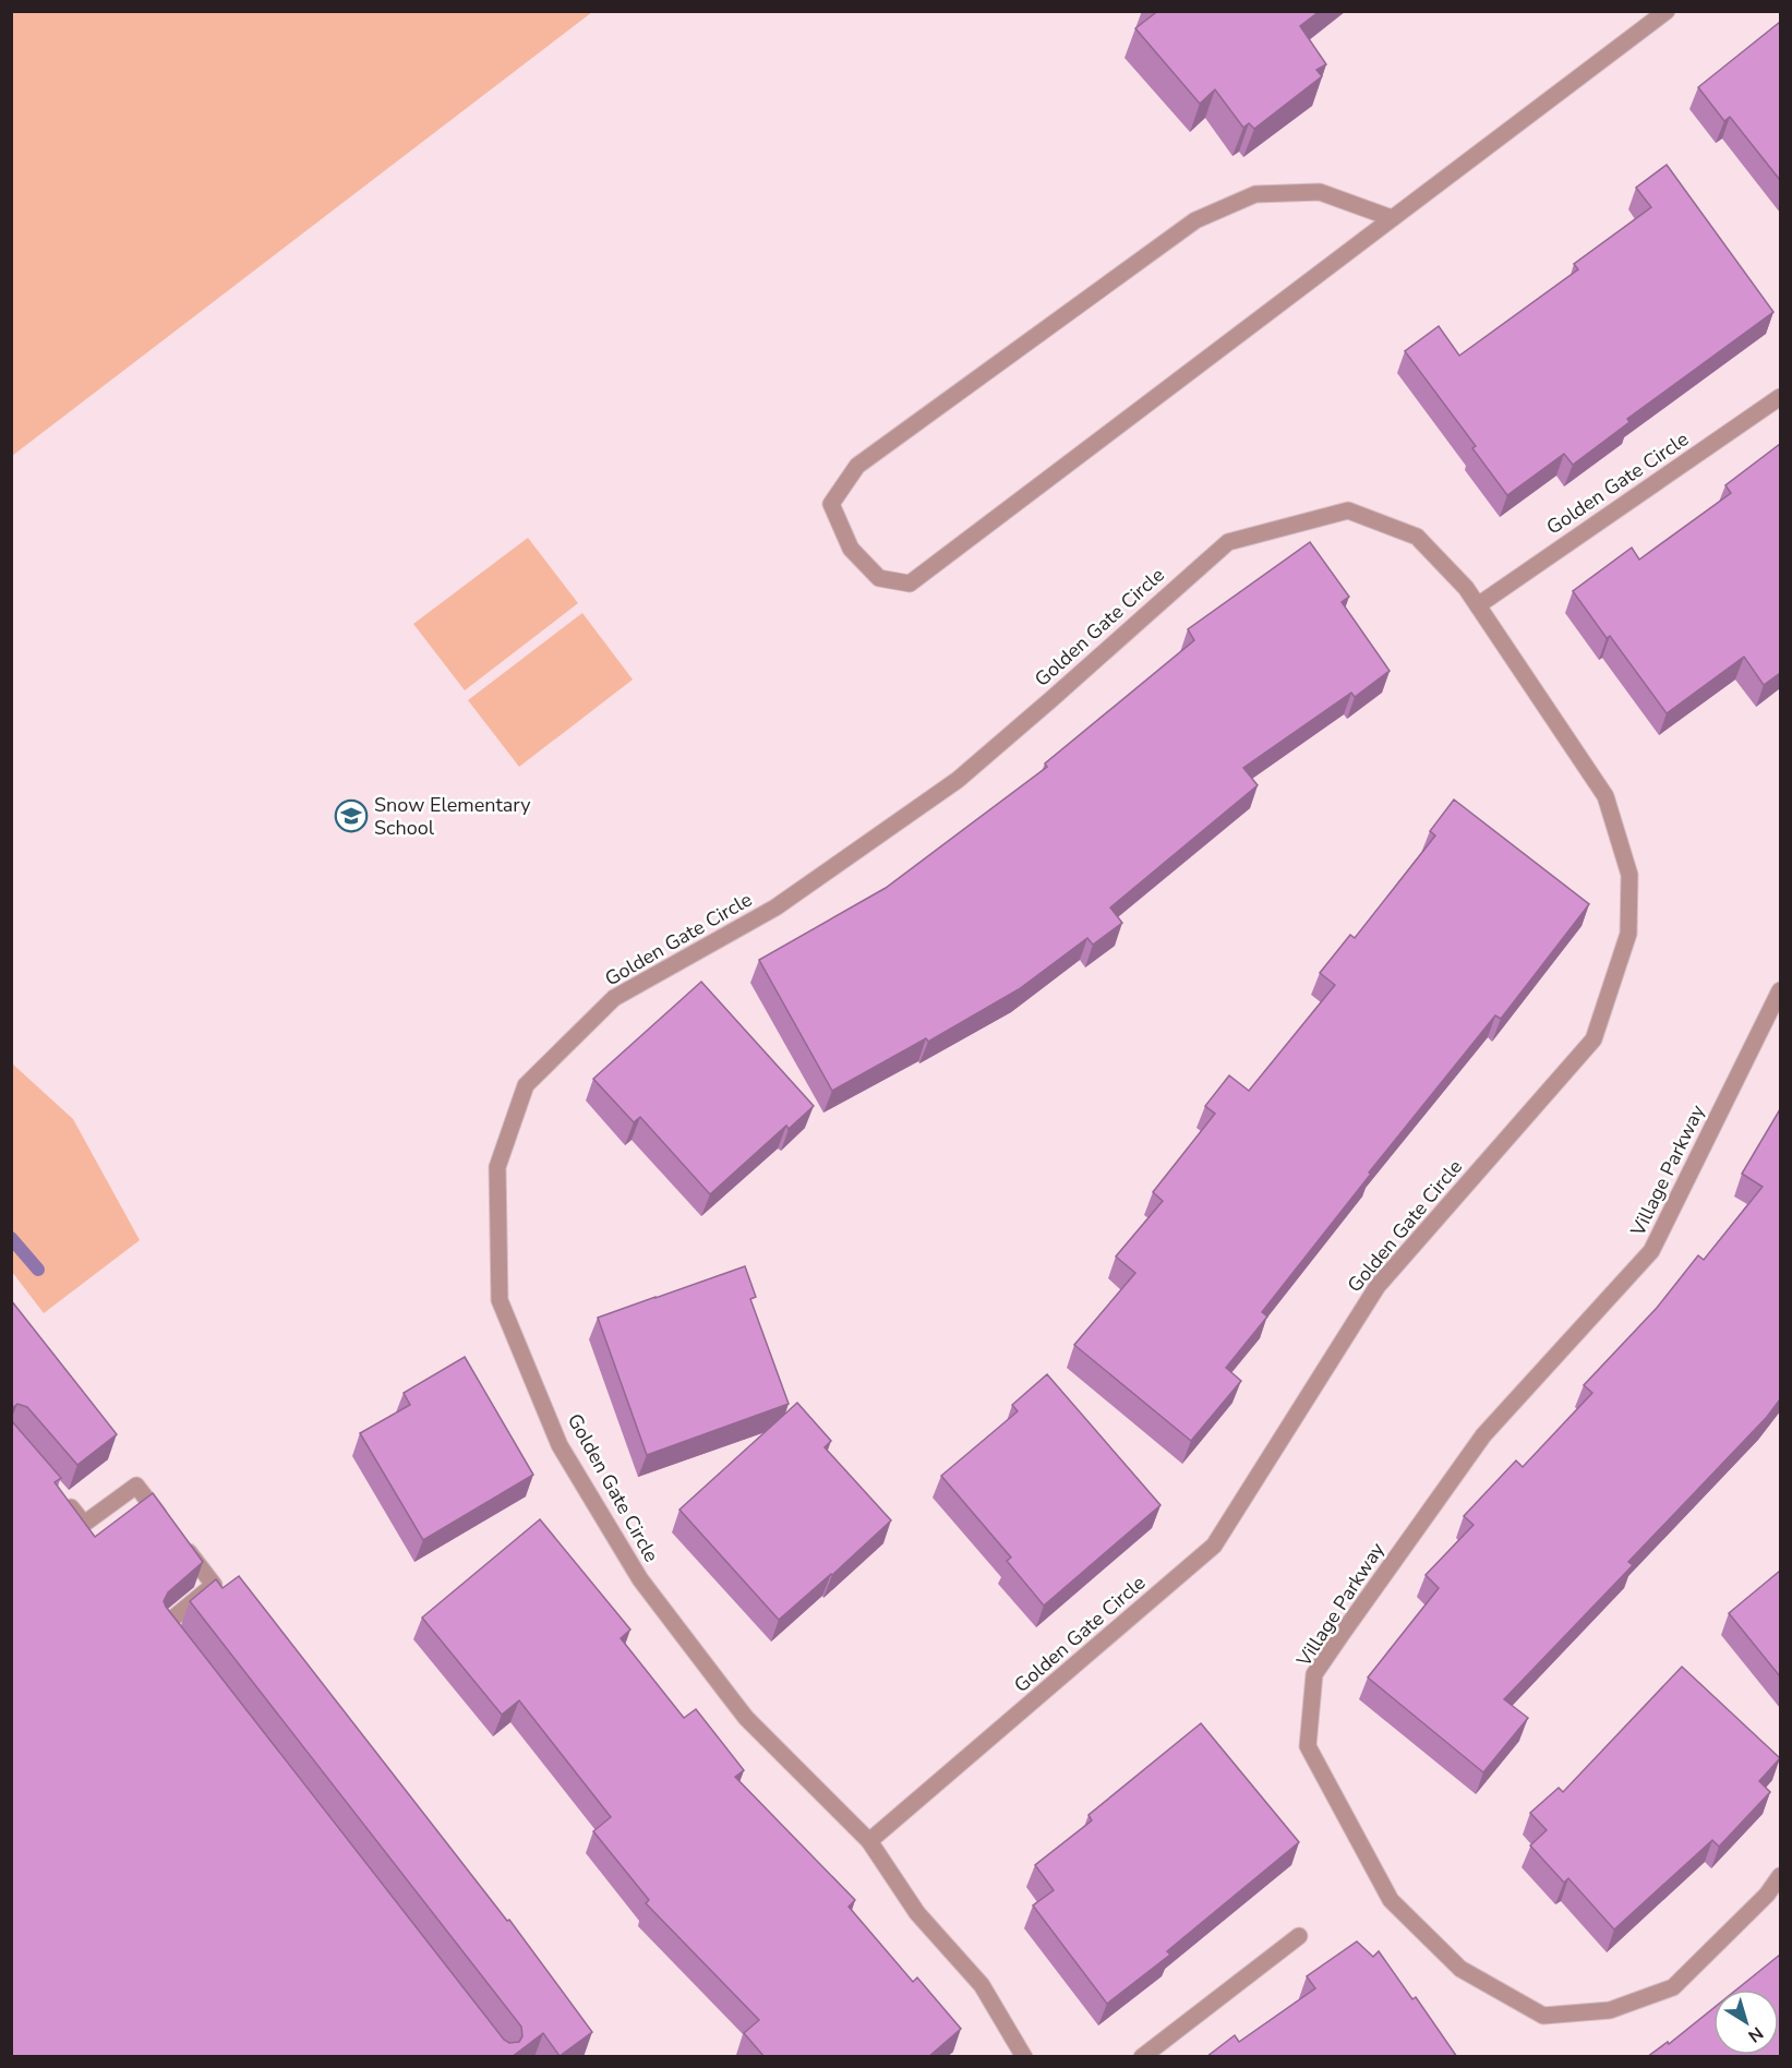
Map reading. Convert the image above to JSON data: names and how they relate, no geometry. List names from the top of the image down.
{
  "streets": {
    "street": ["Golden Gate Circle", "Village Parkway"]
  },
  "places": {
    "school or university": ["Snow Elementary School"]
  },
  "north": "bottom right"
}
